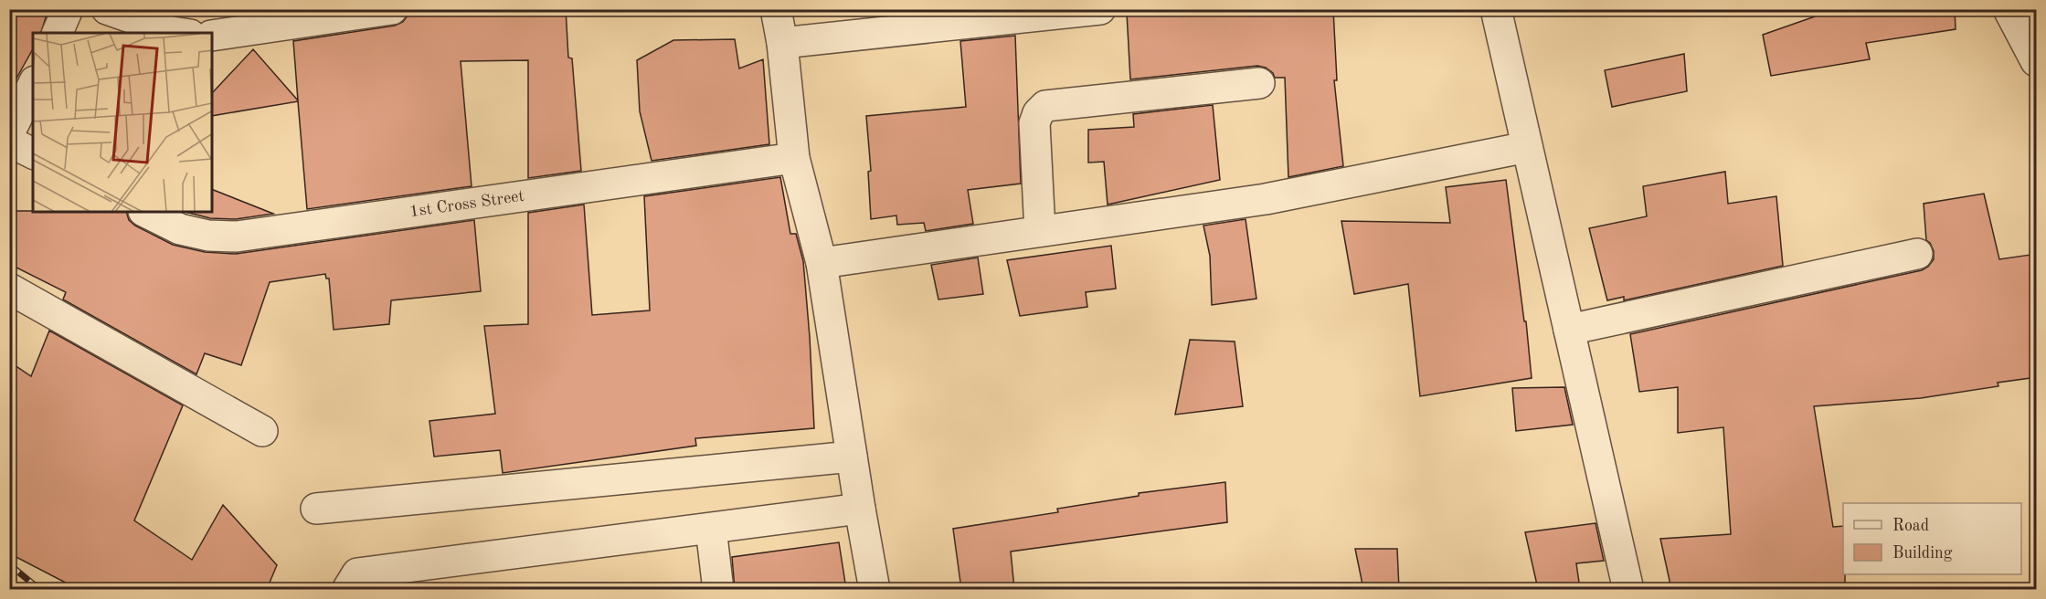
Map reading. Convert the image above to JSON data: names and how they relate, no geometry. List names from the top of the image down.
{
  "streets": {
    "street": ["1st Cross Street"]
  },
  "legend": ["Road", "Building"]
}
